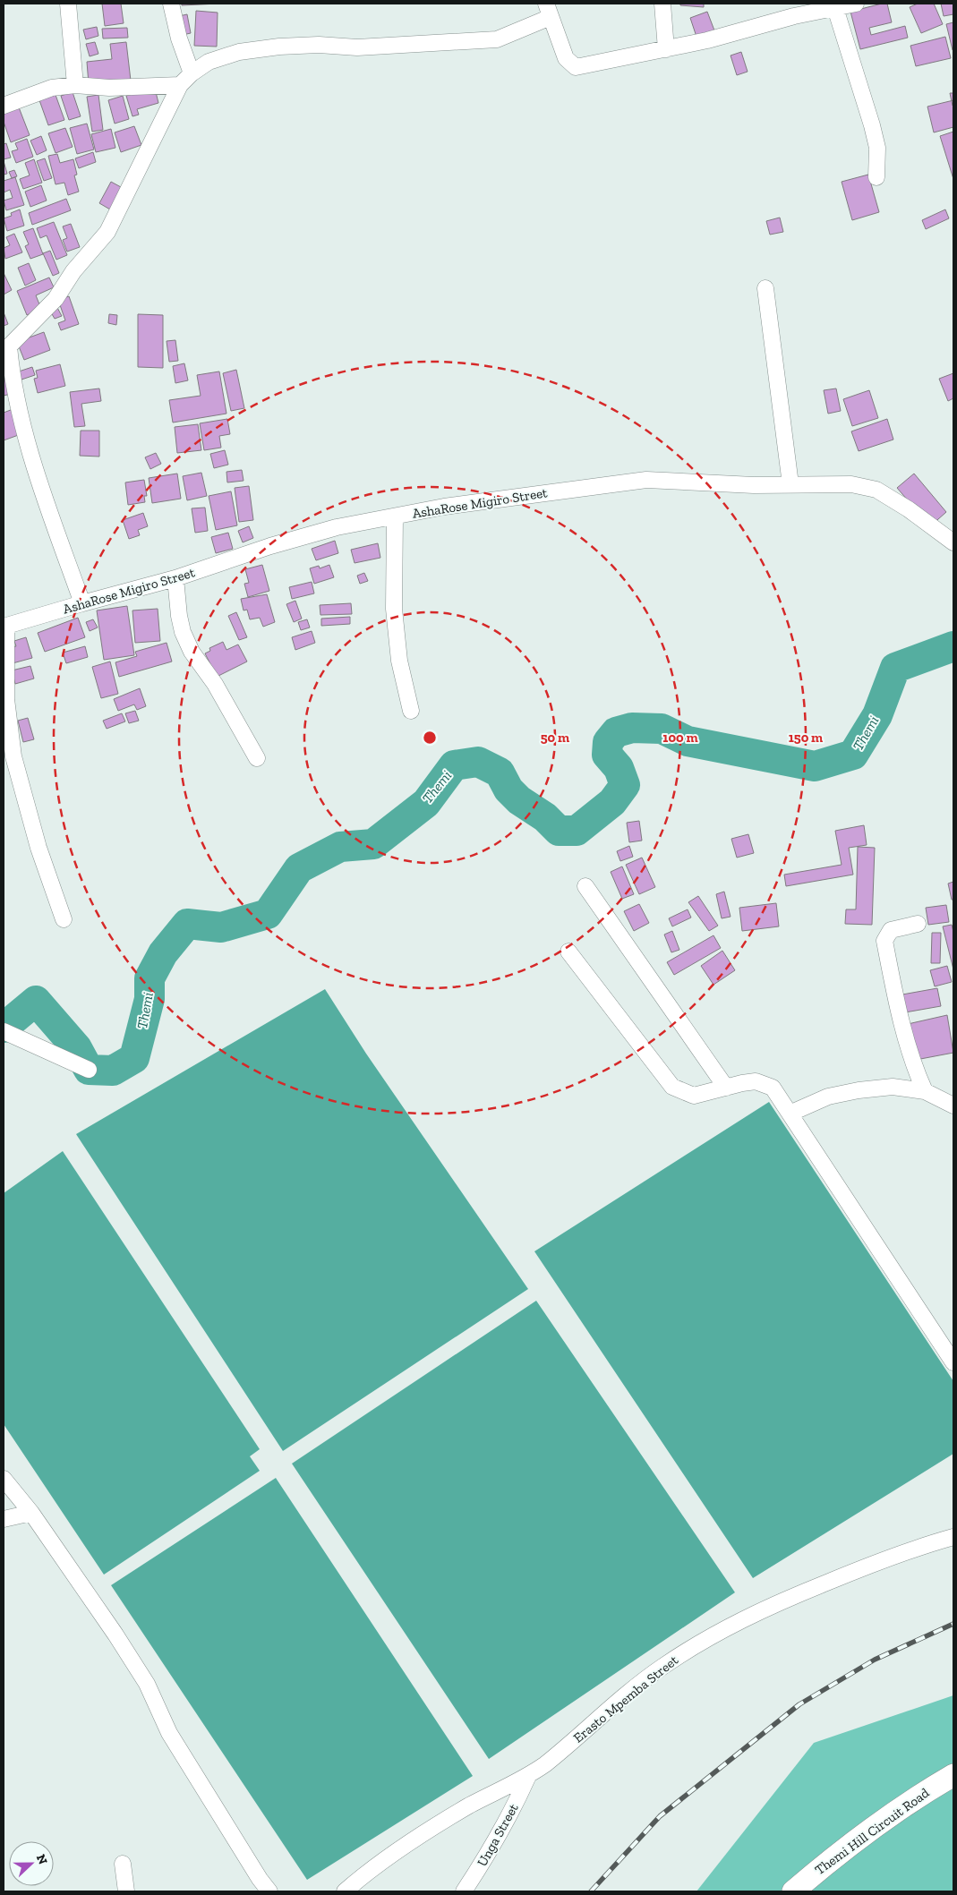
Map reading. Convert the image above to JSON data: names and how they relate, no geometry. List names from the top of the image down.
{
  "streets": {
    "street": [
      "AshaRose Migiro Street",
      "Erasto Mpemba Street",
      "Themi Hill Circuit Road",
      "Unga Street"
    ]
  },
  "crossings": [
    ["Erasto Mpemba Street", "Unga Street"]
  ],
  "water": ["Themi"],
  "north": "right",
  "rings": ["50 m", "100 m", "150 m"]
}
